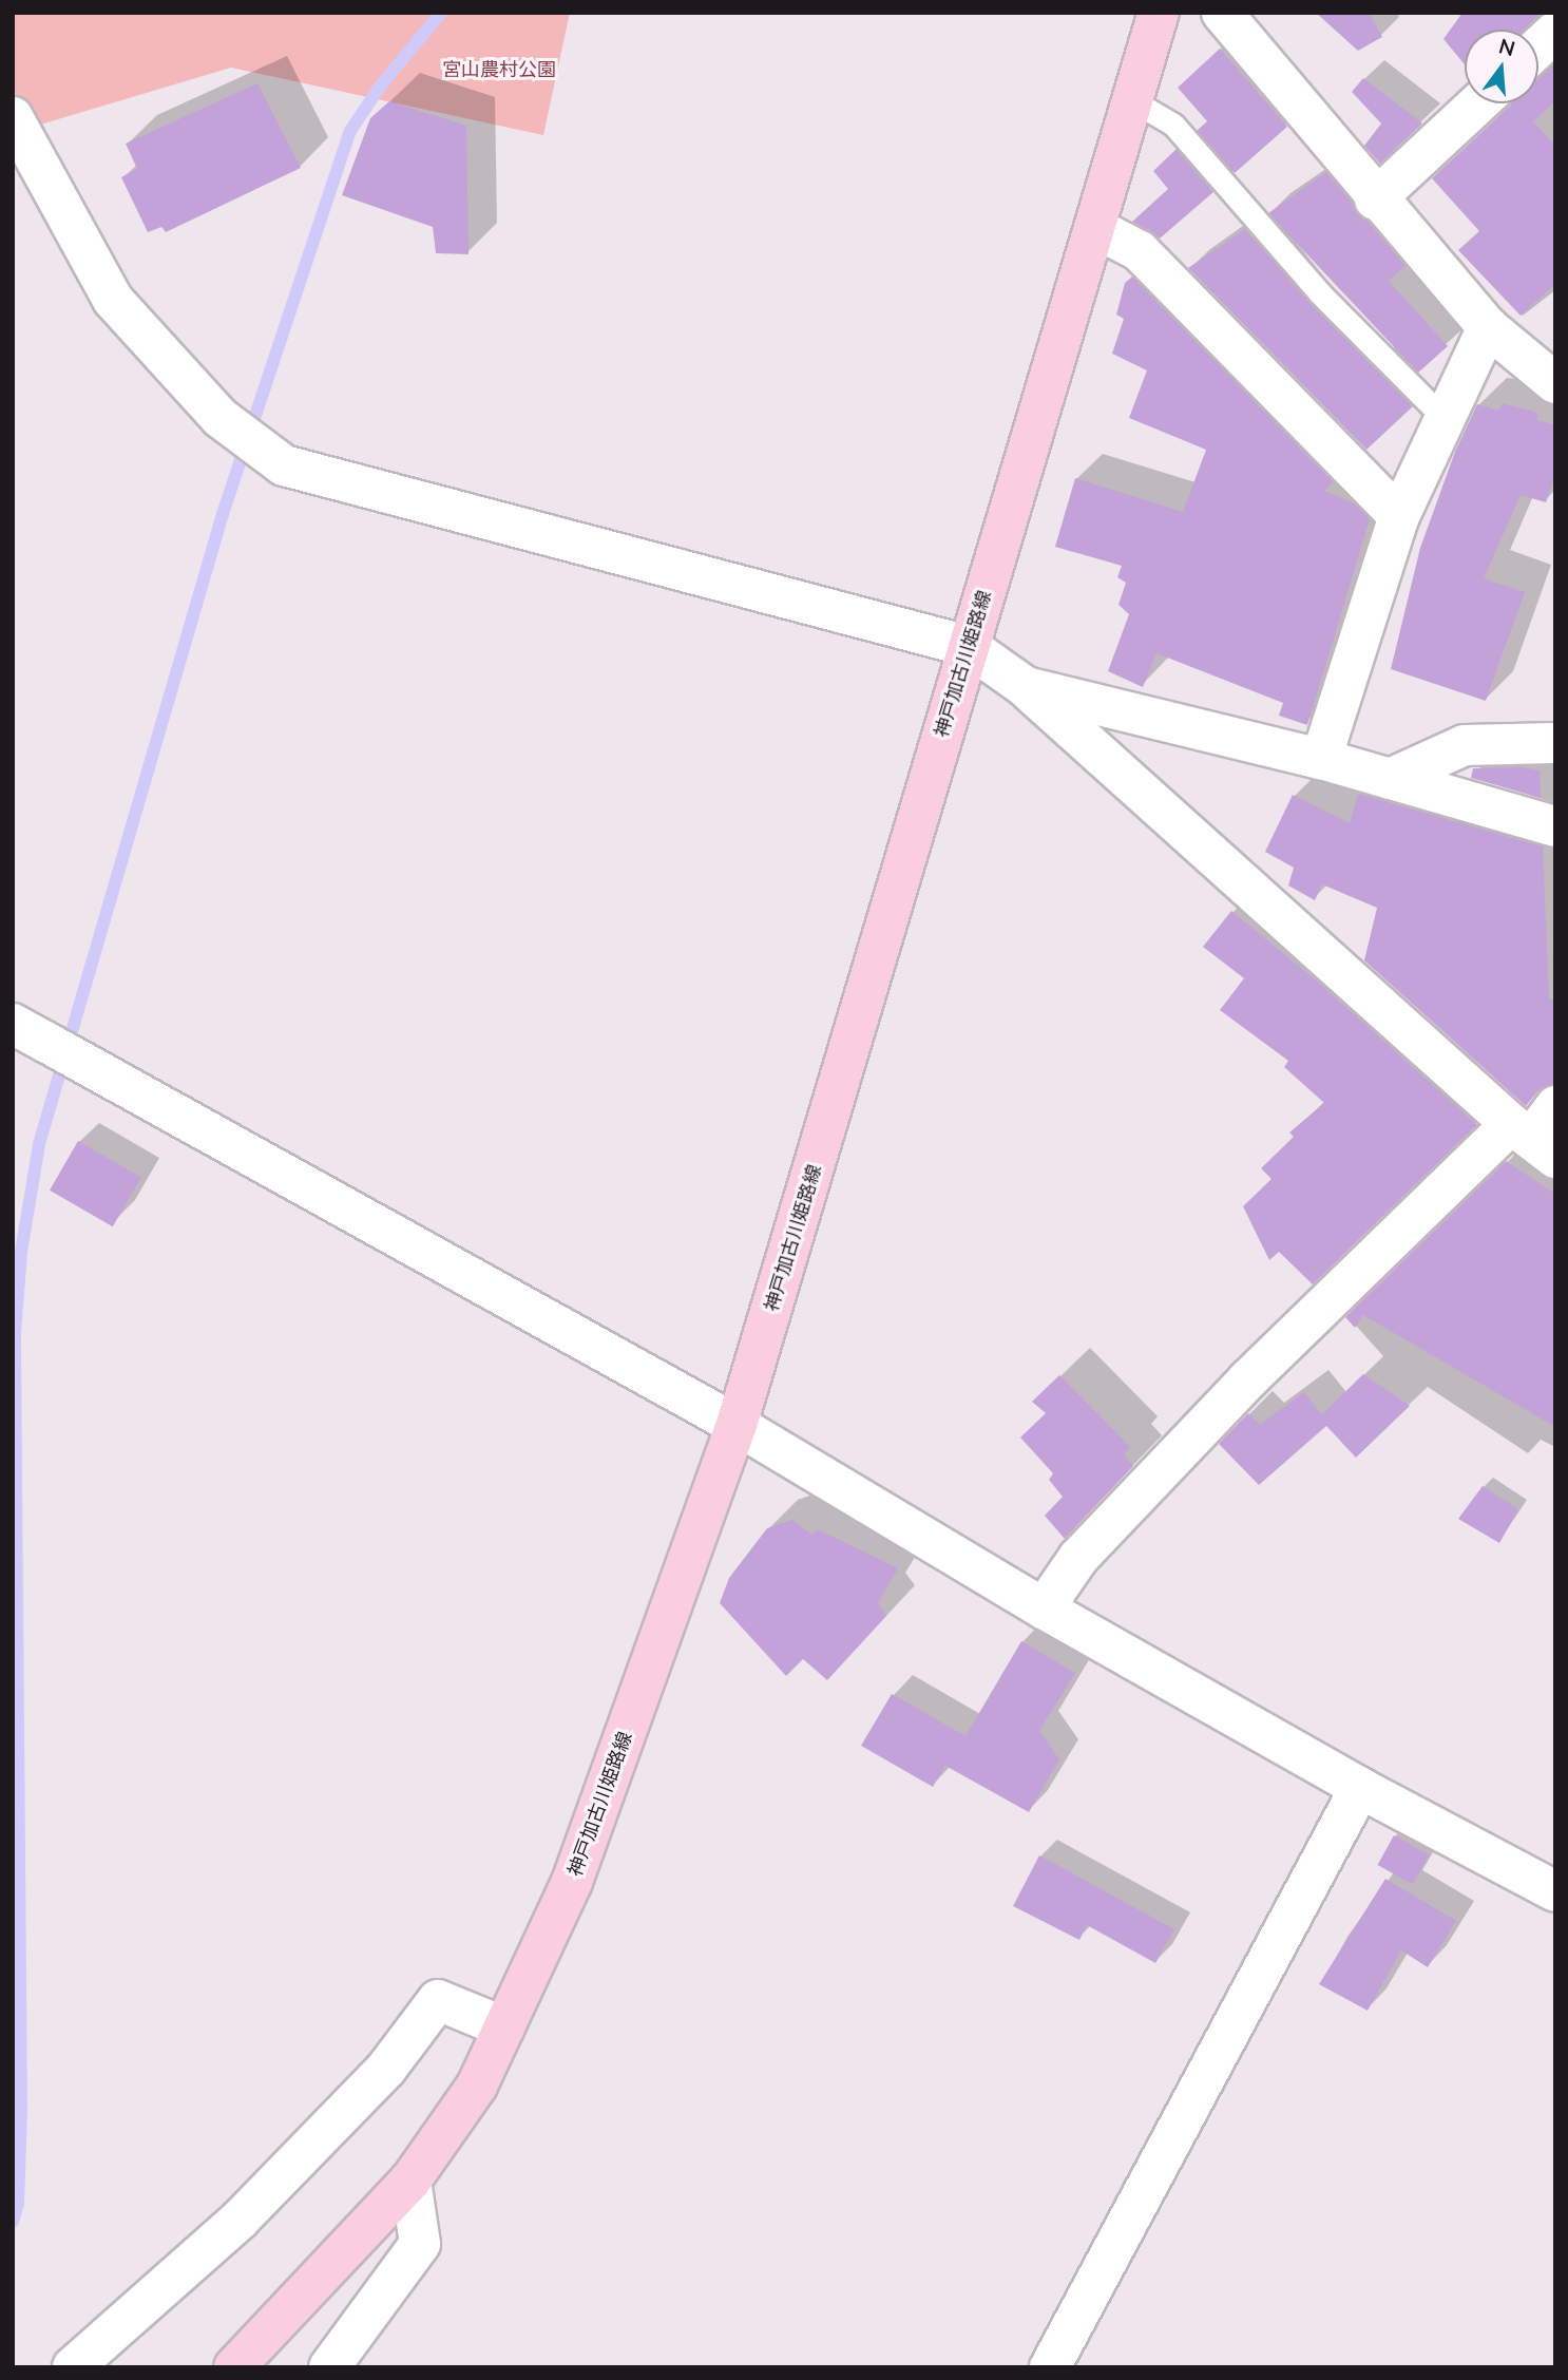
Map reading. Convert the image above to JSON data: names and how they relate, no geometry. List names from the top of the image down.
{
  "streets": {
    "main road": ["神戸加古川姫路線"]
  },
  "parks": ["宮山農村公園"],
  "north": "top"
}
